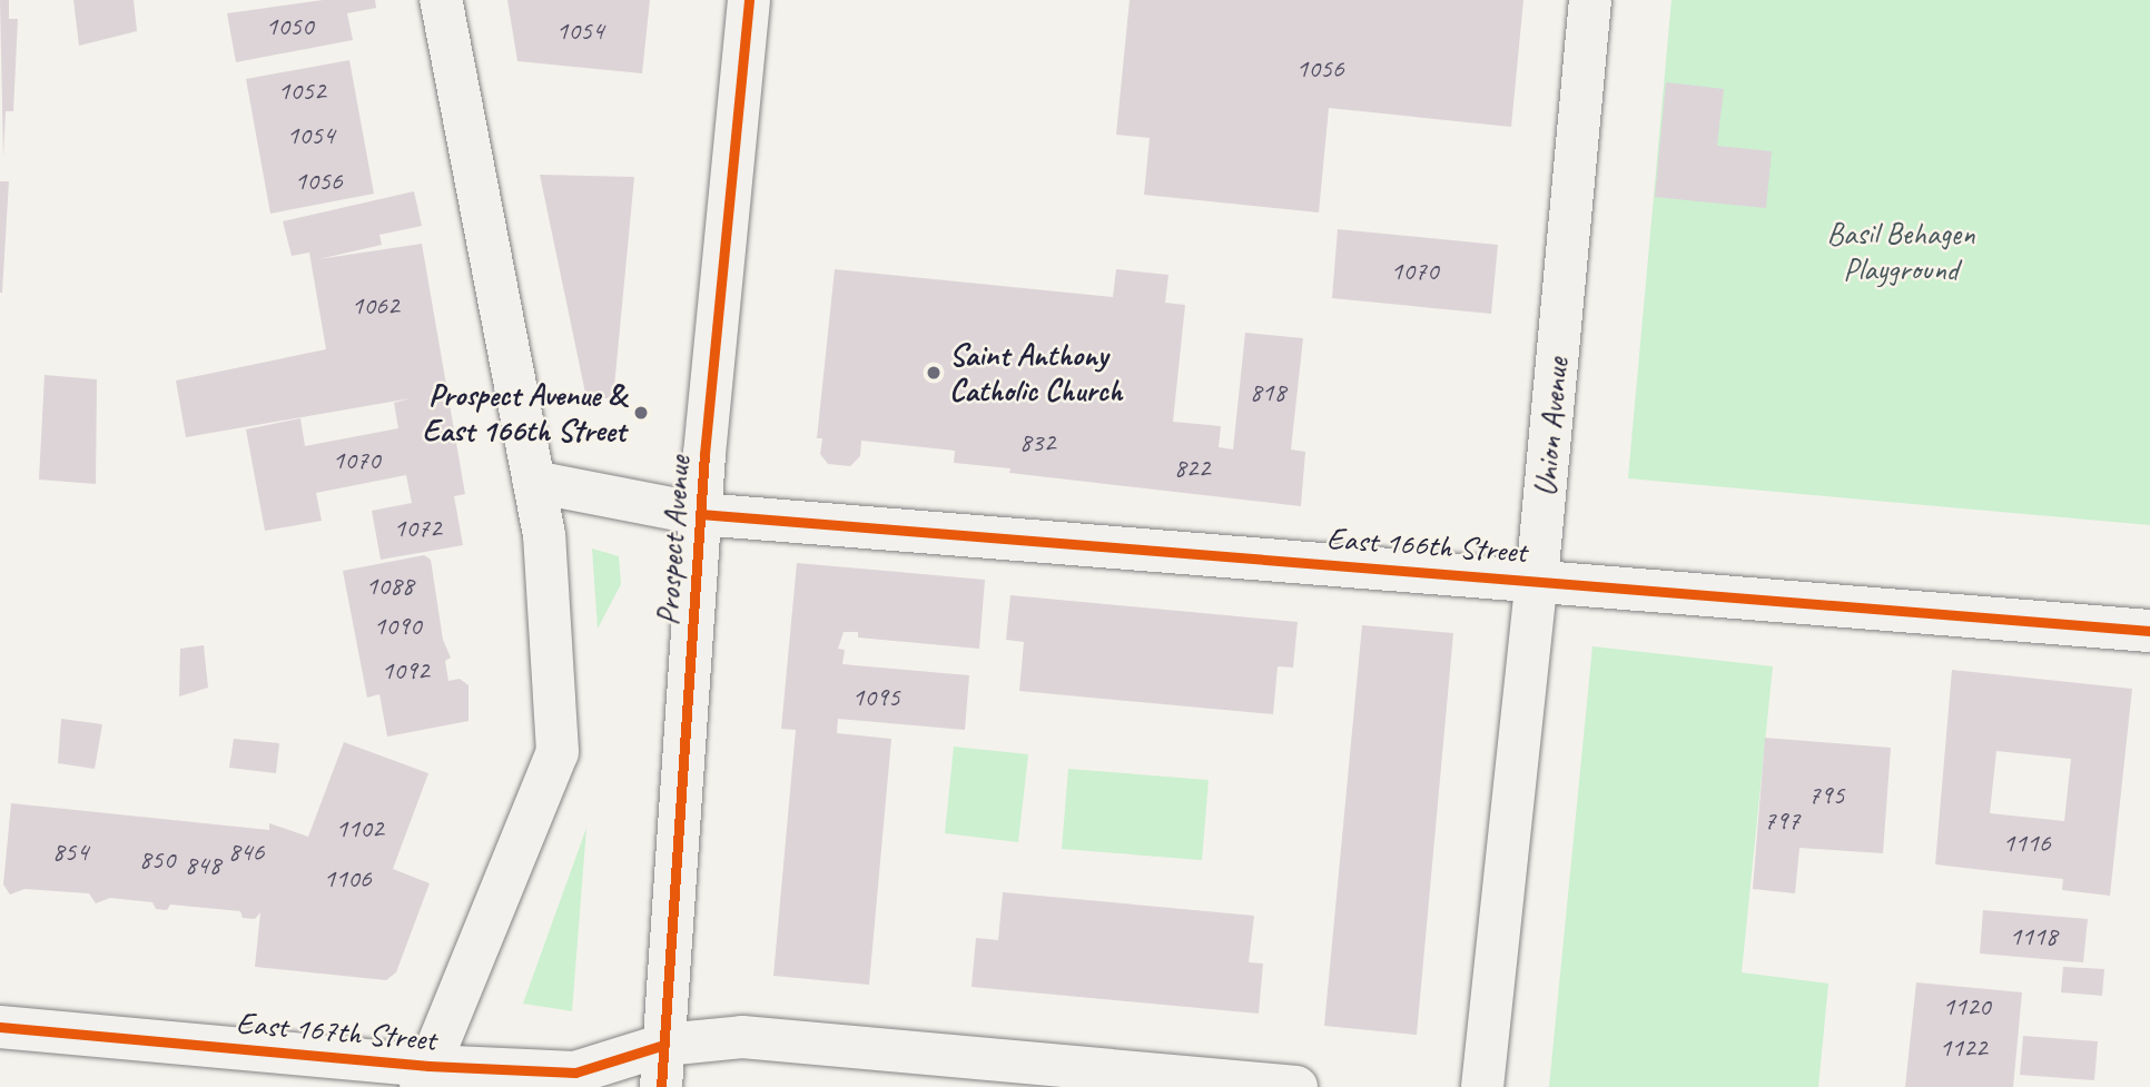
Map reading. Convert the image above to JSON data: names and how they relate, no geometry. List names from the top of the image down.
{
  "streets": {
    "street": [
      "Union Avenue",
      "Prospect Avenue",
      "East 166th Street",
      "East 167th Street"
    ]
  },
  "crossings": [
    ["Union Avenue", "East 166th Street"],
    ["Prospect Avenue", "East 166th Street"],
    ["Prospect Avenue", "East 167th Street"]
  ],
  "parks": ["Basil Behagen Playground"],
  "places": ["Saint Anthony Catholic Church", "Prospect Avenue & East 166th Street"],
  "house_numbers": [
    "1050",
    "1054",
    "1056",
    "1052",
    "1054",
    "1056",
    "1070",
    "1062",
    "818",
    "832",
    "1070",
    "822",
    "1072",
    "1088",
    "1090",
    "1092",
    "1095",
    "795",
    "797",
    "1102",
    "1116",
    "854",
    "846",
    "850",
    "848",
    "1106",
    "1118",
    "1120",
    "1122"
  ]
}
